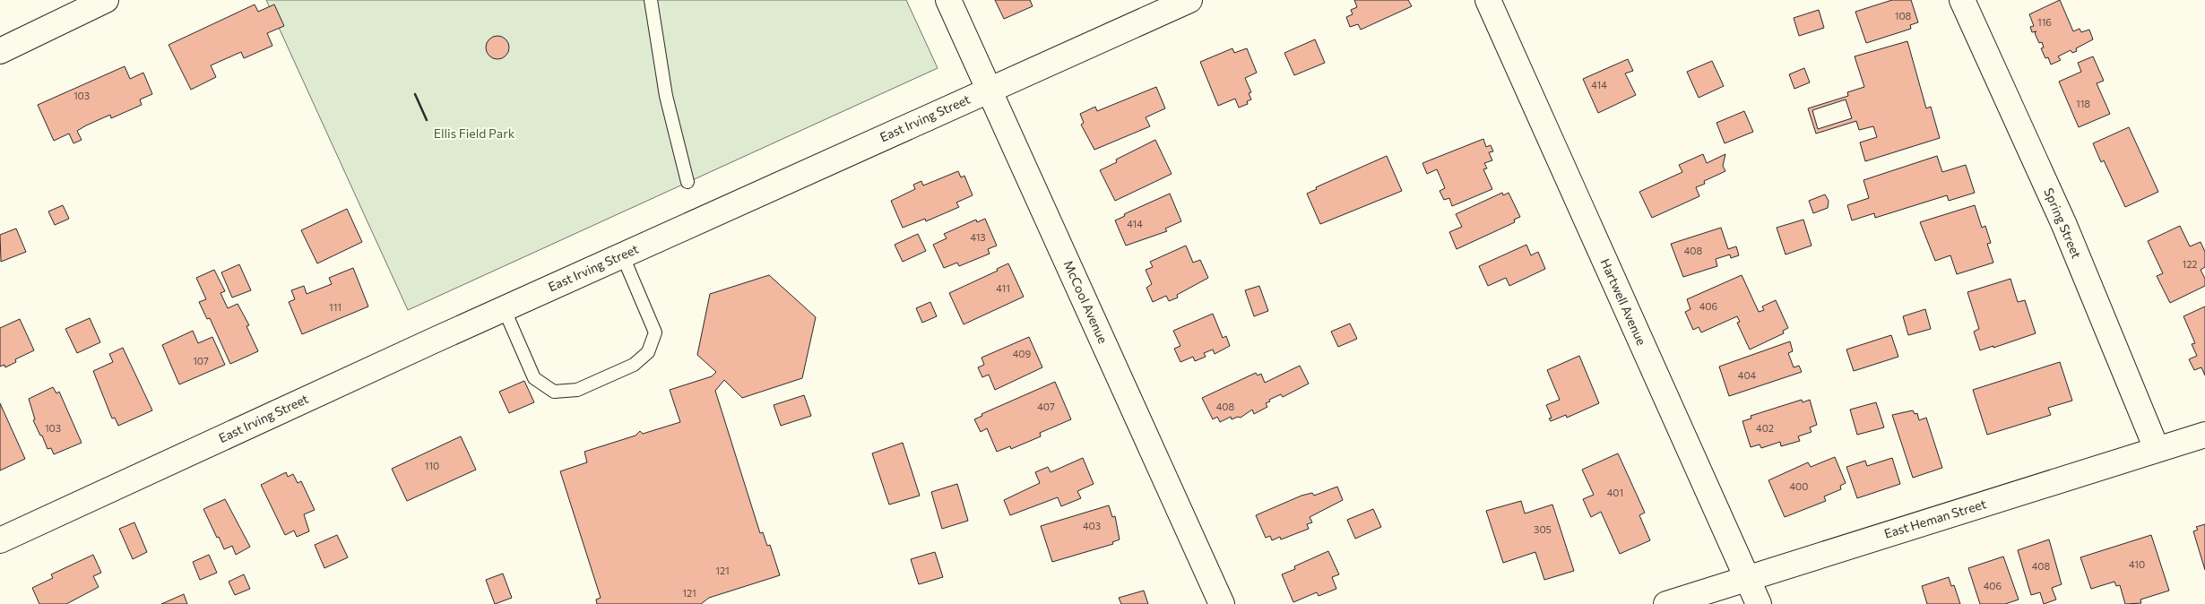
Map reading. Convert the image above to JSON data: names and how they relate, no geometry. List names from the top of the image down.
{
  "streets": {
    "street": [
      "East Irving Street",
      "Spring Street",
      "McCool Avenue",
      "Hartwell Avenue",
      "East Heman Street"
    ]
  },
  "crossings": [
    ["East Irving Street", "McCool Avenue"],
    ["Spring Street", "East Heman Street"],
    ["Hartwell Avenue", "East Heman Street"]
  ],
  "parks": ["Ellis Field Park"],
  "house_numbers": [
    "108",
    "116",
    "414",
    "103",
    "118",
    "414",
    "413",
    "408",
    "122",
    "411",
    "406",
    "111",
    "409",
    "107",
    "404",
    "407",
    "408",
    "103",
    "402",
    "110",
    "400",
    "401",
    "403",
    "305",
    "410",
    "408",
    "121",
    "406",
    "121"
  ]
}
